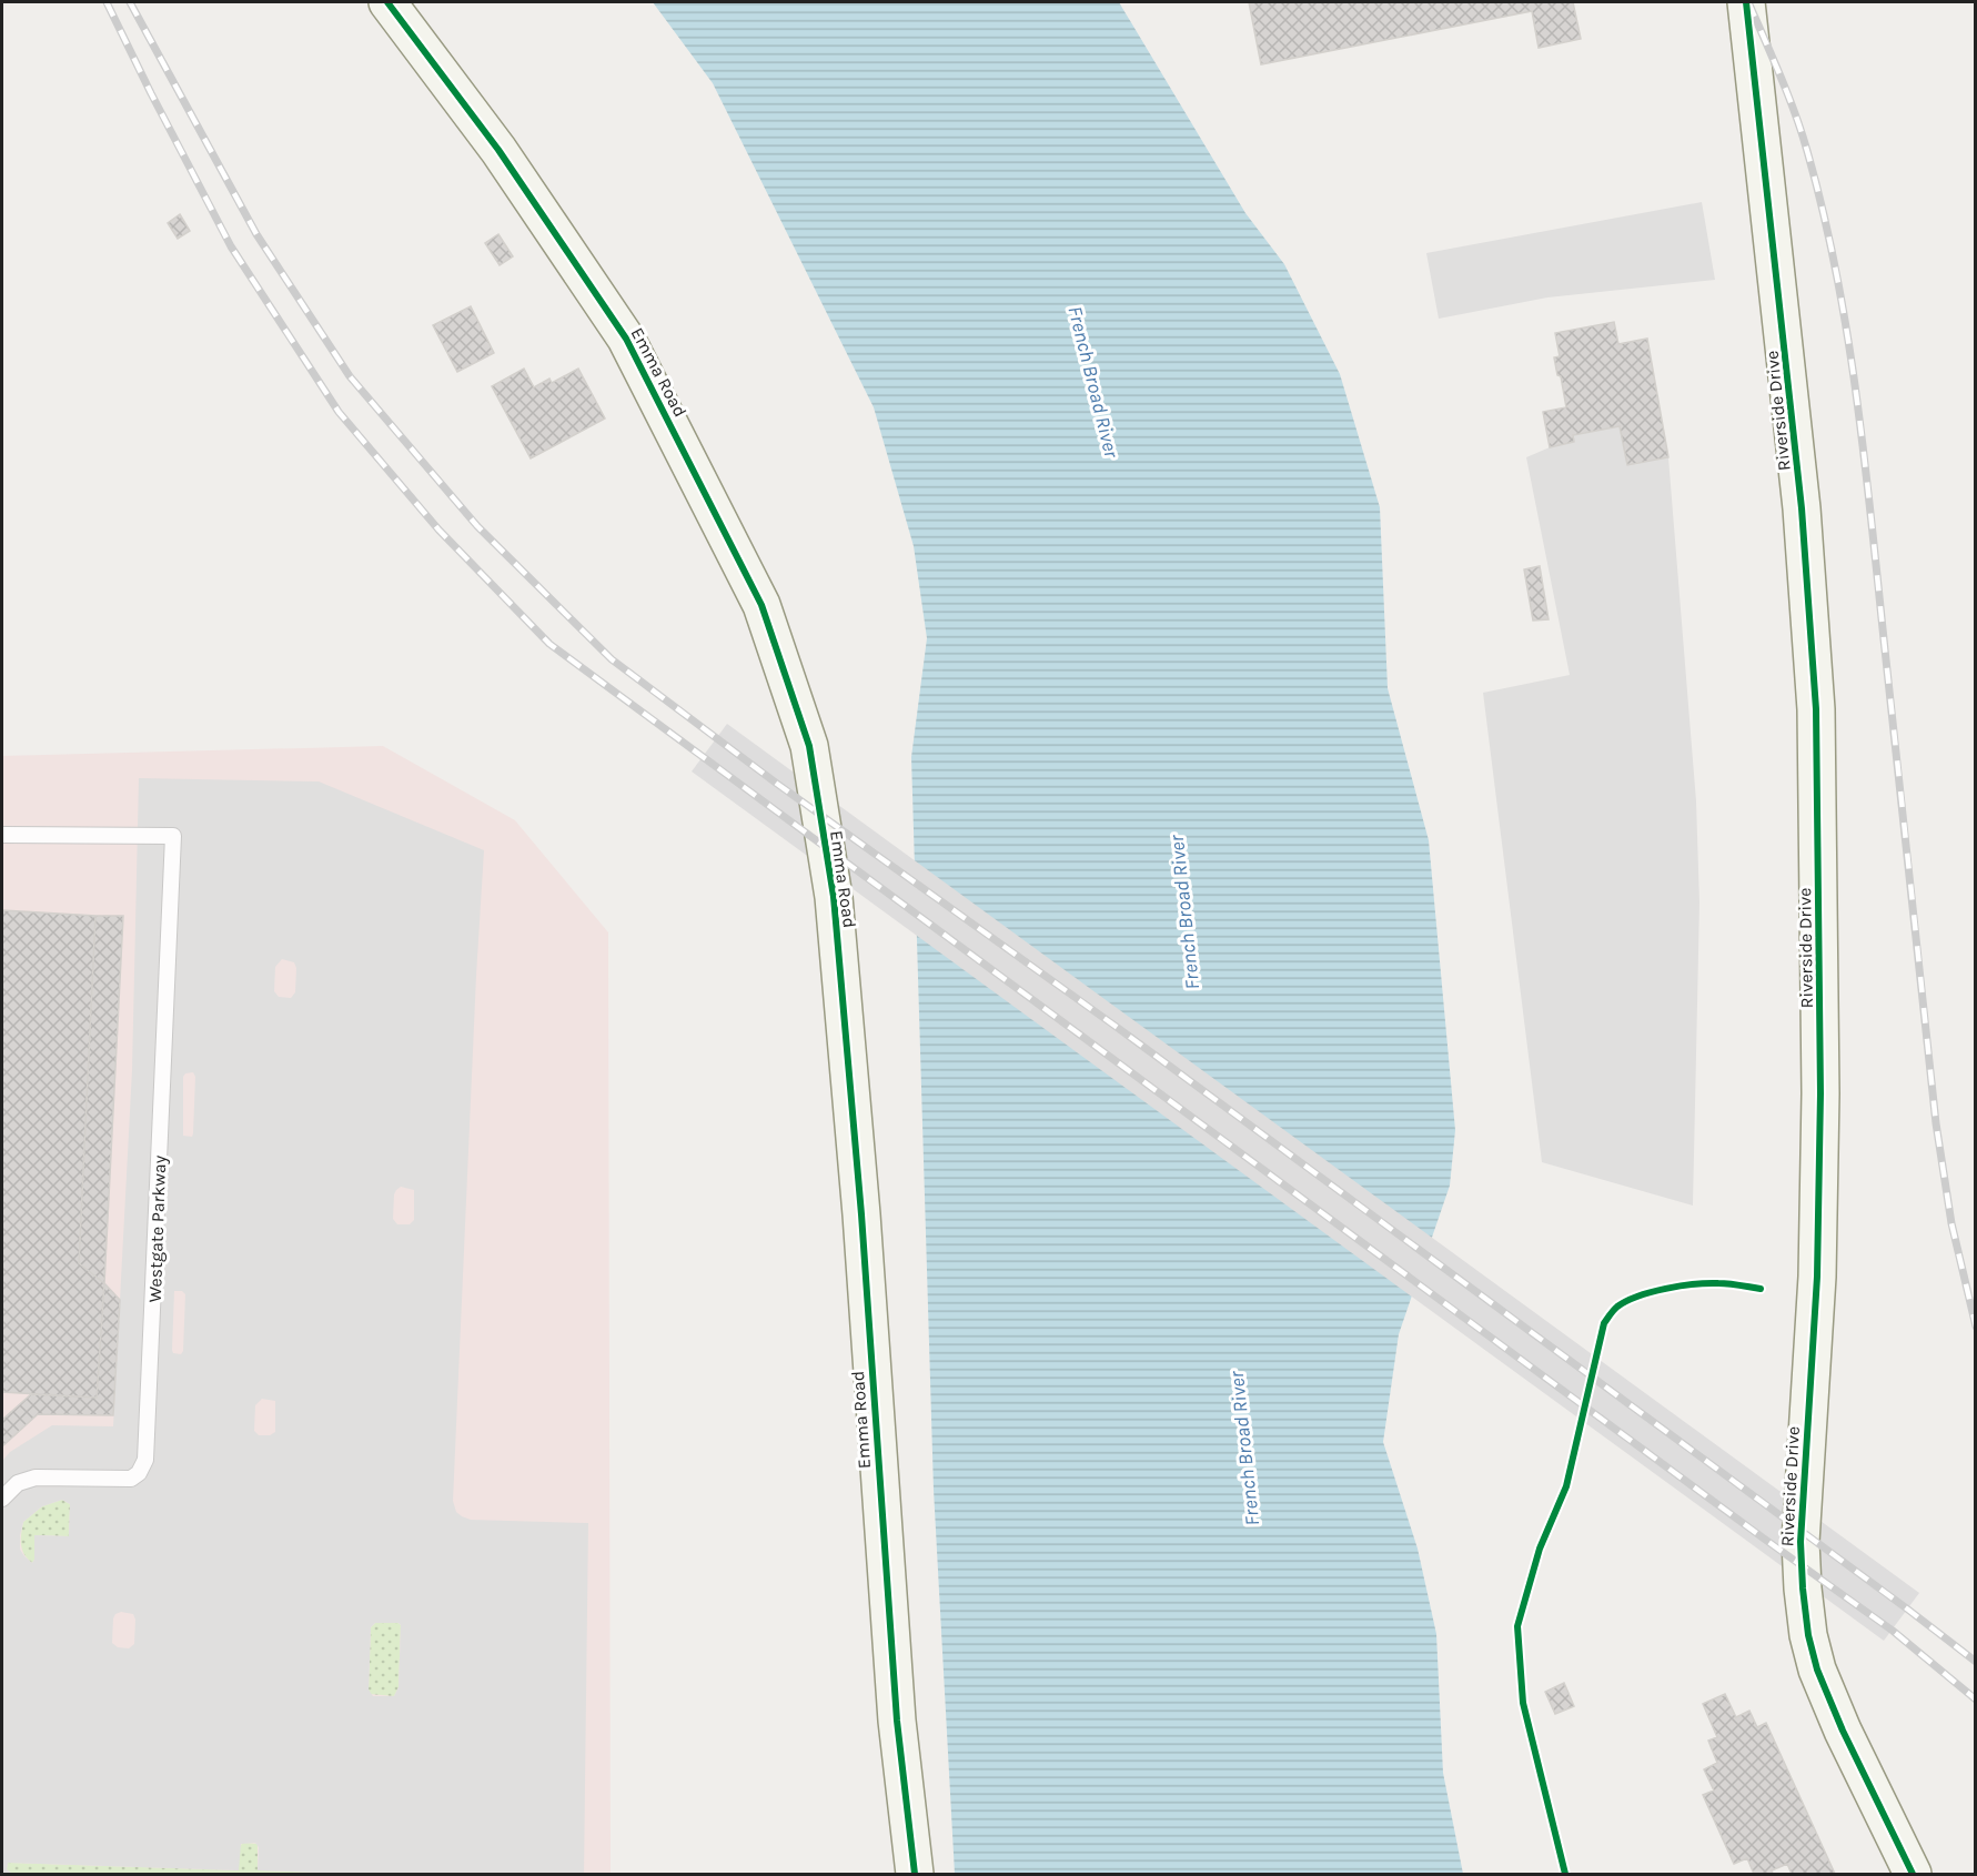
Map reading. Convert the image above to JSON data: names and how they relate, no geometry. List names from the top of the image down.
{
  "streets": {
    "street": ["Emma Road", "Riverside Drive"],
    "lane": ["Westgate Parkway"]
  },
  "water": ["French Broad River"]
}
